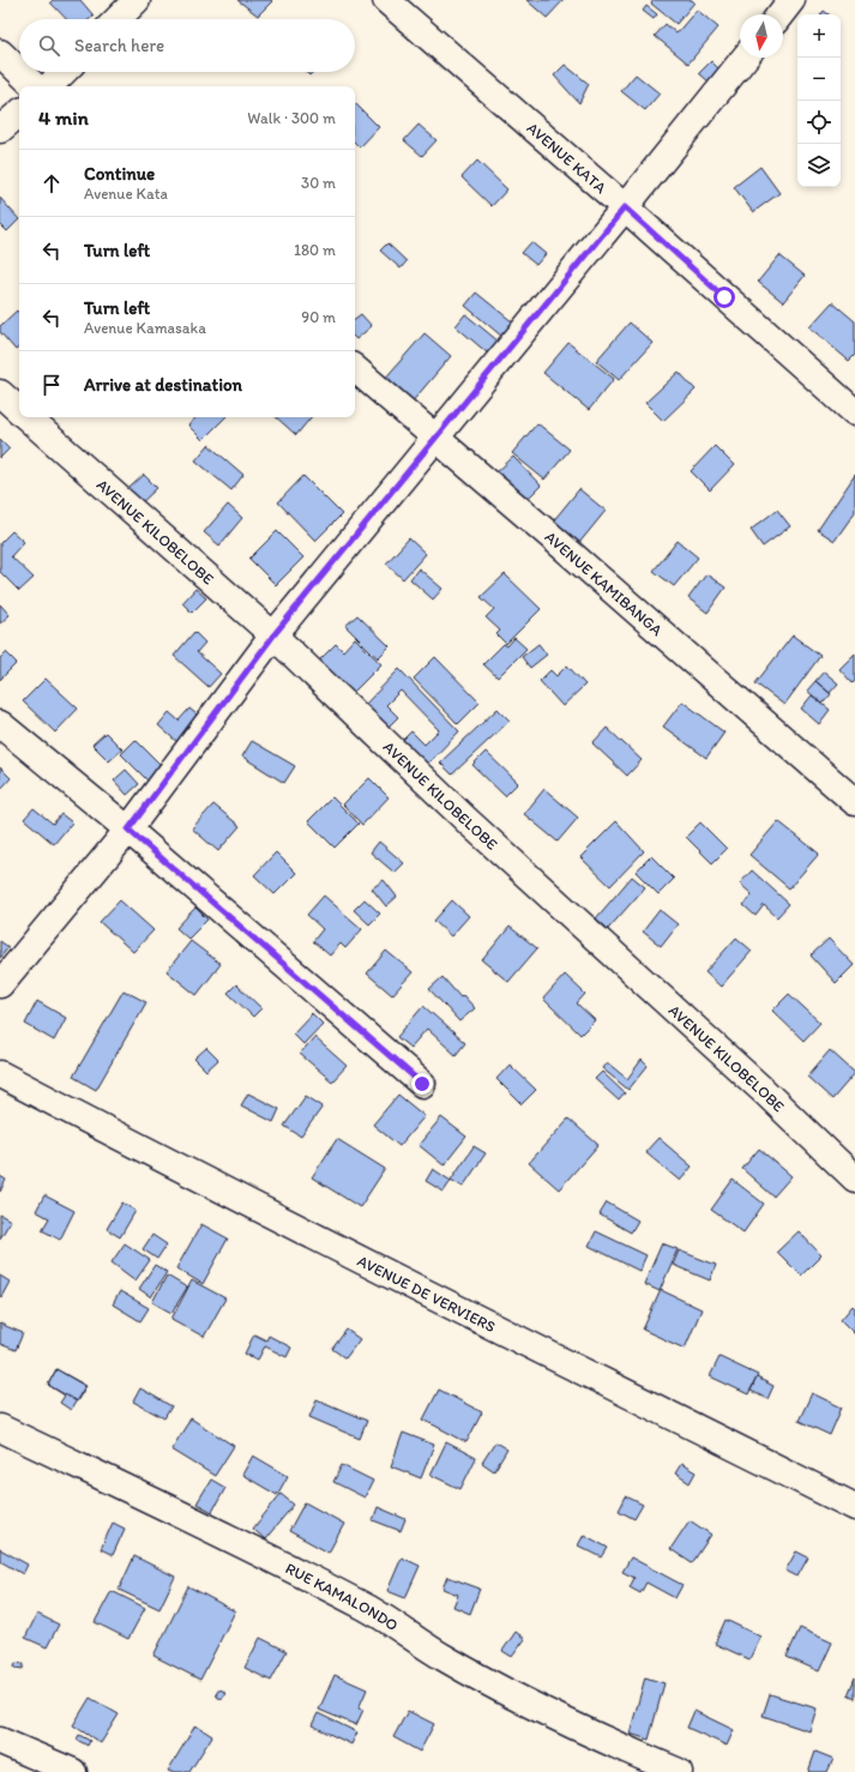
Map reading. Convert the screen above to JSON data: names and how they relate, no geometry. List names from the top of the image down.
{
  "streets": {
    "street": [
      "AVENUE KATA",
      "AVENUE KILOBELOBE",
      "AVENUE KAMIBANGA",
      "AVENUE DE VERVIERS",
      "RUE KAMALONDO"
    ]
  },
  "north": "bottom",
  "page": {
    "map_buttons": ["+", "−"],
    "search": "Search here",
    "heading": ["4 min", "Walk · 300 m"],
    "list": [
      ["Continue", "Avenue Kata", "30 m"],
      ["Turn left", "180 m"],
      ["Turn left", "Avenue Kamasaka", "90 m"],
      "Arrive at destination"
    ]
  }
}
